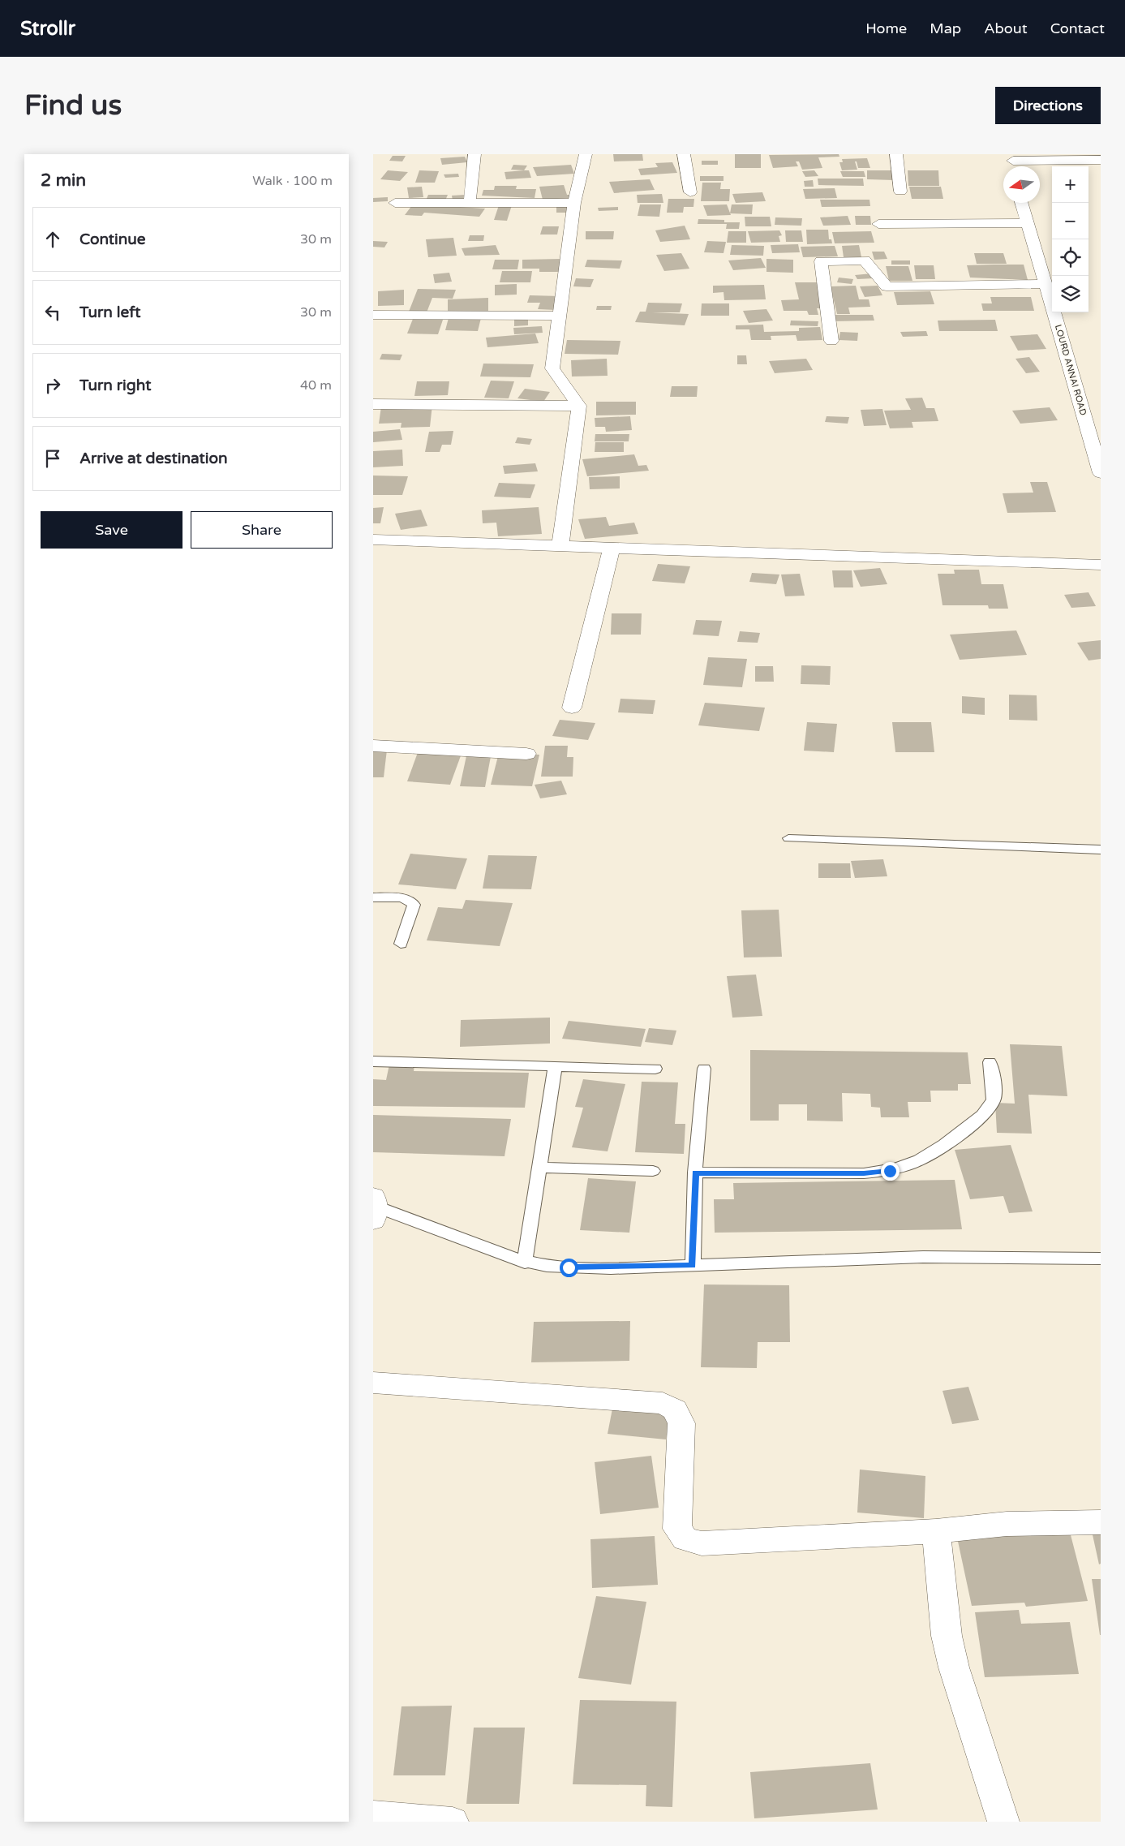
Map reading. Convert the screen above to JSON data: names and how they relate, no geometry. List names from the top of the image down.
{
  "streets": {
    "street": ["LOURD ANNAI ROAD"]
  },
  "north": "left",
  "page": {
    "header": "Strollr",
    "nav": [
      "Home",
      "Map",
      "About",
      "Contact"
    ],
    "buttons": [
      "Directions",
      ["Save", "Share"]
    ],
    "title": "Find us",
    "heading": ["2 min", "Walk · 100 m"],
    "map_buttons": ["+", "−"],
    "list": [
      ["Continue", "30 m"],
      ["Turn left", "30 m"],
      ["Turn right", "40 m"],
      "Arrive at destination"
    ]
  }
}
